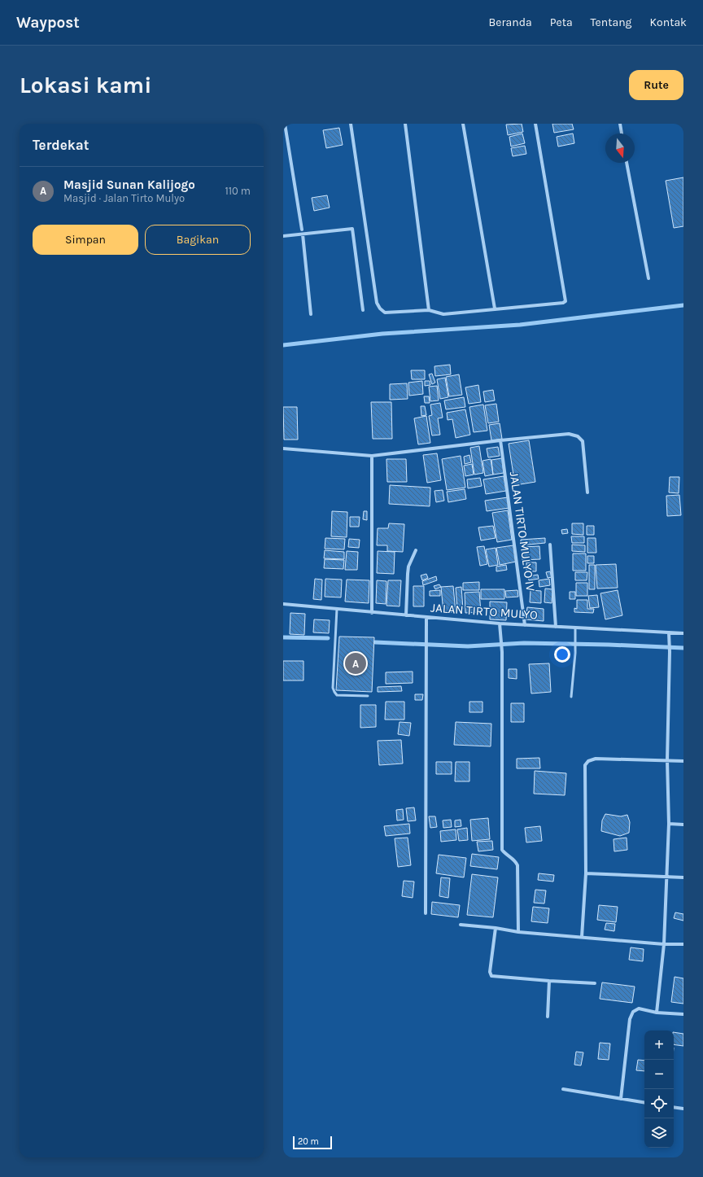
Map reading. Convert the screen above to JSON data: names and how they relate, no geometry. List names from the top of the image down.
{
  "streets": {
    "street": ["JALAN TIRTO MULYO IV", "JALAN TIRTO MULYO"]
  },
  "crossings": [
    ["JALAN TIRTO MULYO IV", "JALAN TIRTO MULYO"]
  ],
  "scale_bar": "20 m",
  "north": "bottom",
  "page": {
    "header": "Waypost",
    "nav": [
      "Beranda",
      "Peta",
      "Tentang",
      "Kontak"
    ],
    "buttons": [
      "Rute",
      ["Simpan", "Bagikan"]
    ],
    "title": "Lokasi kami",
    "heading": "Terdekat",
    "list": [
      {
        "mark": "A",
        "name": "Masjid Sunan Kalijogo",
        "note": "Masjid · Jalan Tirto Mulyo",
        "value": "110 m"
      }
    ],
    "pins": "A",
    "map_buttons": ["+", "−"],
    "scale": "20 m"
  }
}
